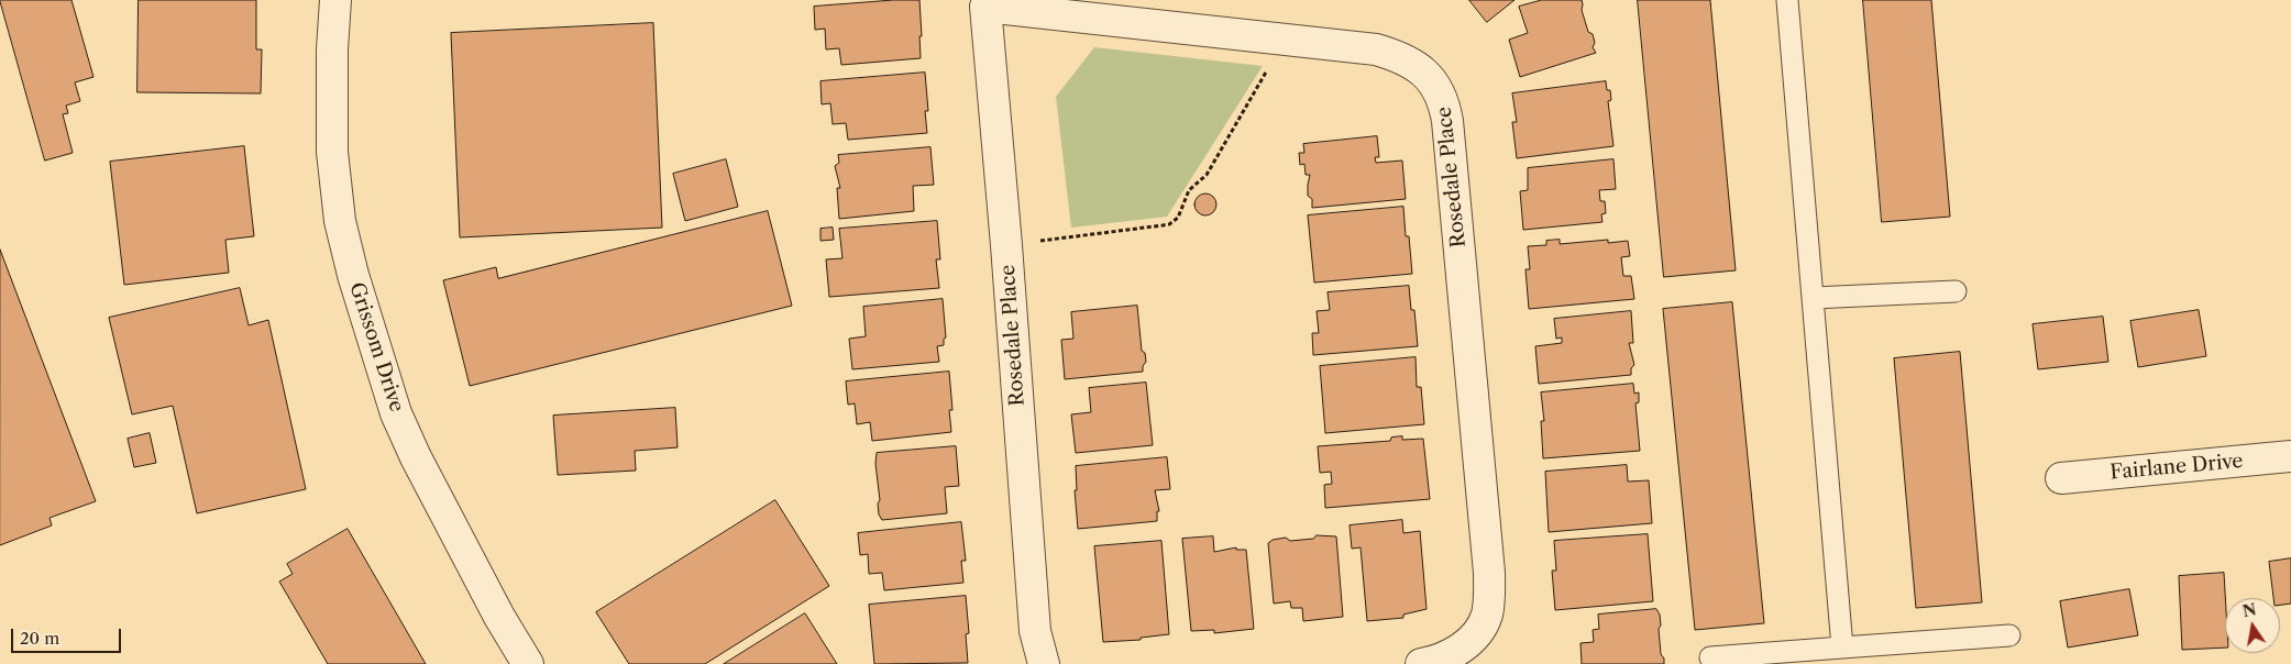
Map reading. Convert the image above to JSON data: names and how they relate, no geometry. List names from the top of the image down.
{
  "streets": {
    "street": ["Rosedale Place", "Grissom Drive", "Fairlane Drive"]
  },
  "scale_bar": "20 m",
  "north": "top"
}
